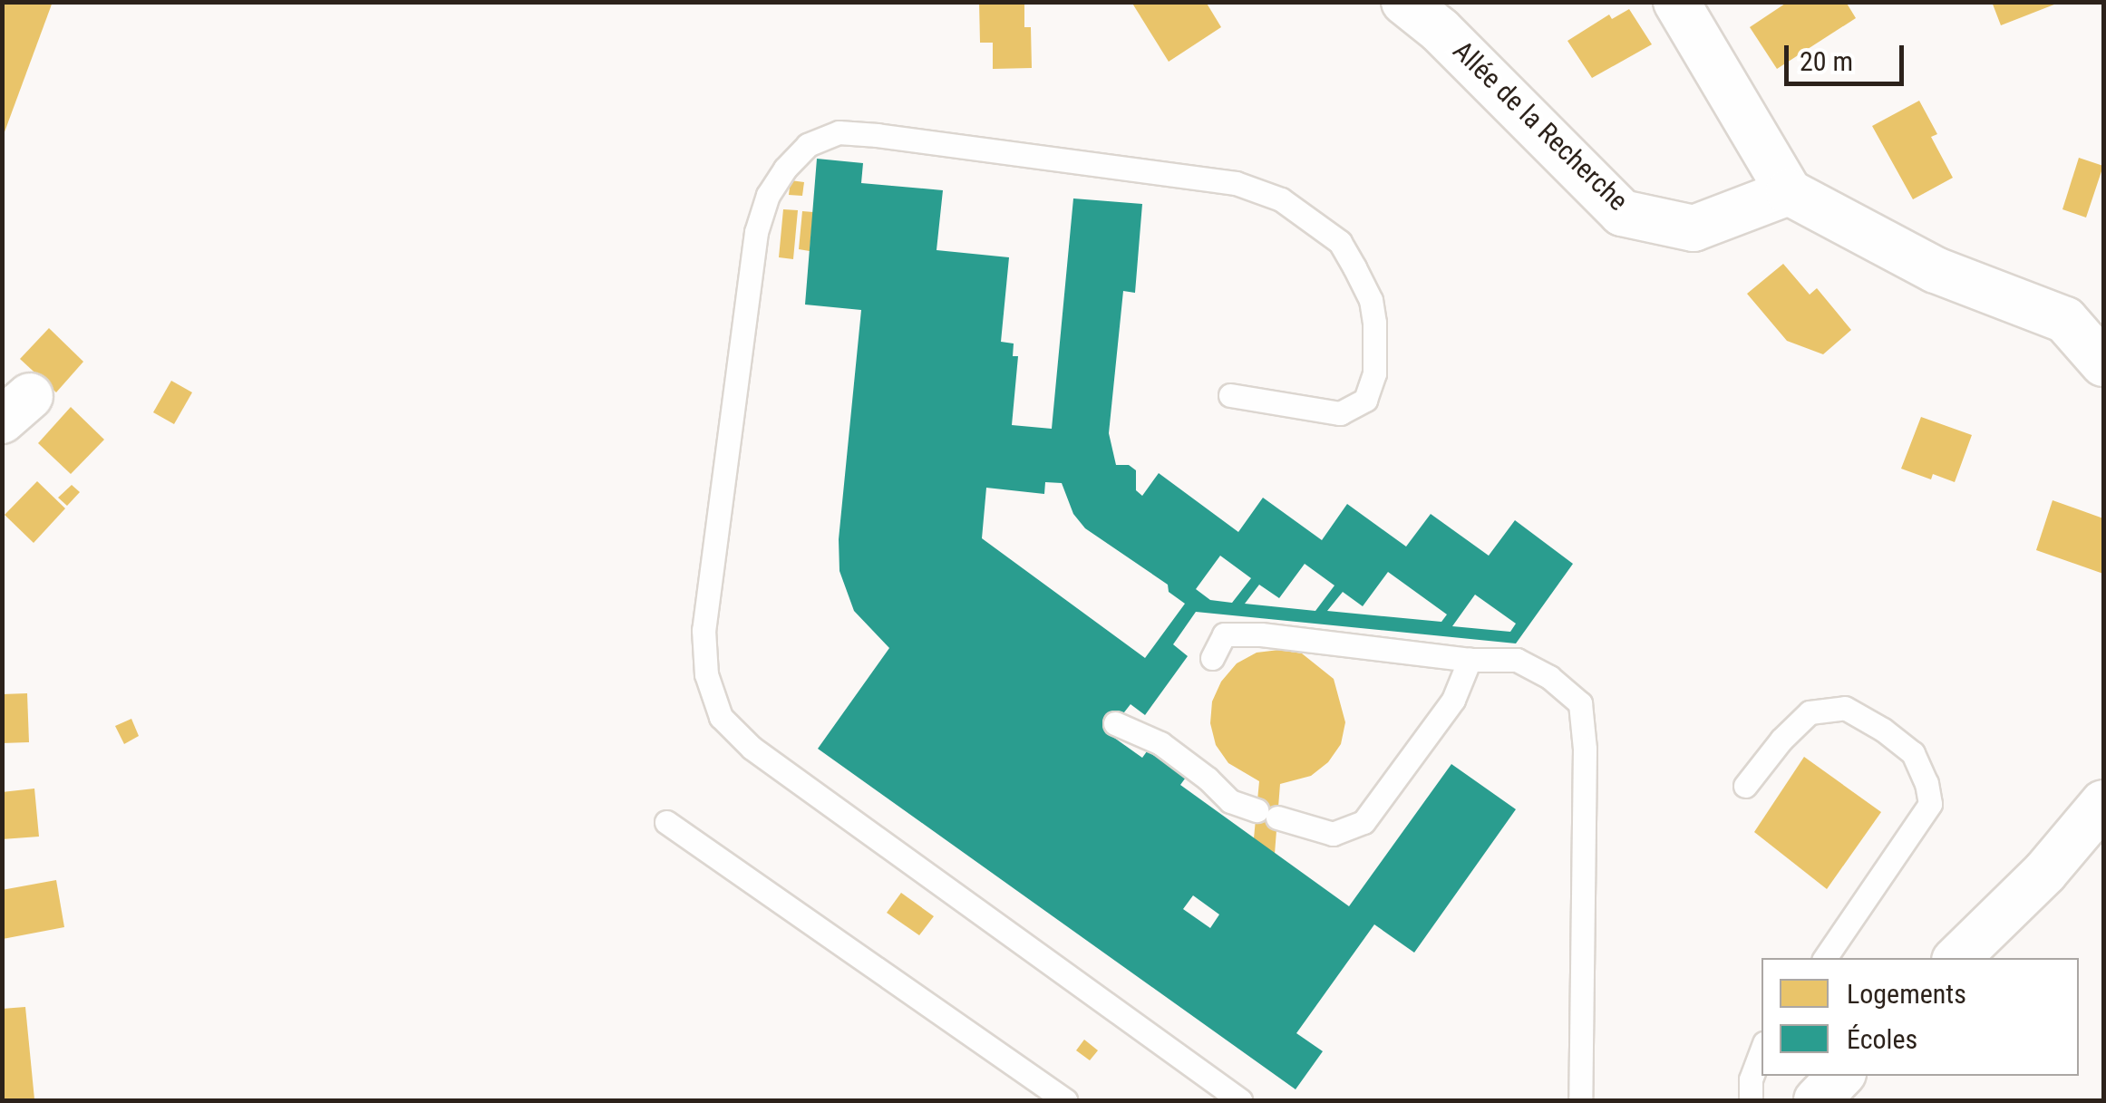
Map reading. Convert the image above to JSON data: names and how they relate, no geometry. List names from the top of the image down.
{
  "streets": {
    "street": ["Allée de la Recherche"]
  },
  "legend": ["Logements", "Écoles"],
  "scale_bar": "20 m"
}
